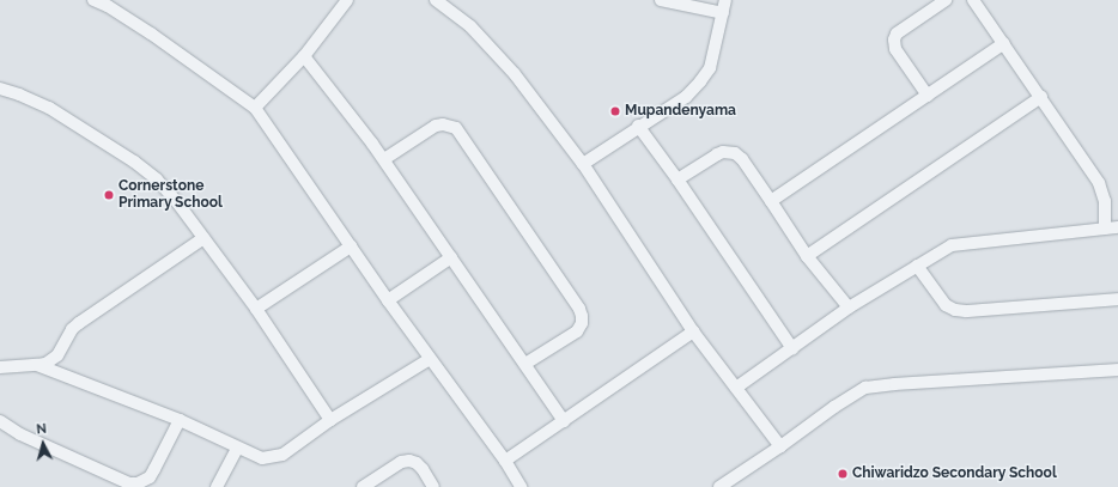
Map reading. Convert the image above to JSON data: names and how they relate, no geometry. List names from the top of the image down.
{
  "places": ["Mupandenyama", "Cornerstone Primary School", "Chiwaridzo Secondary School"],
  "north": "top"
}
